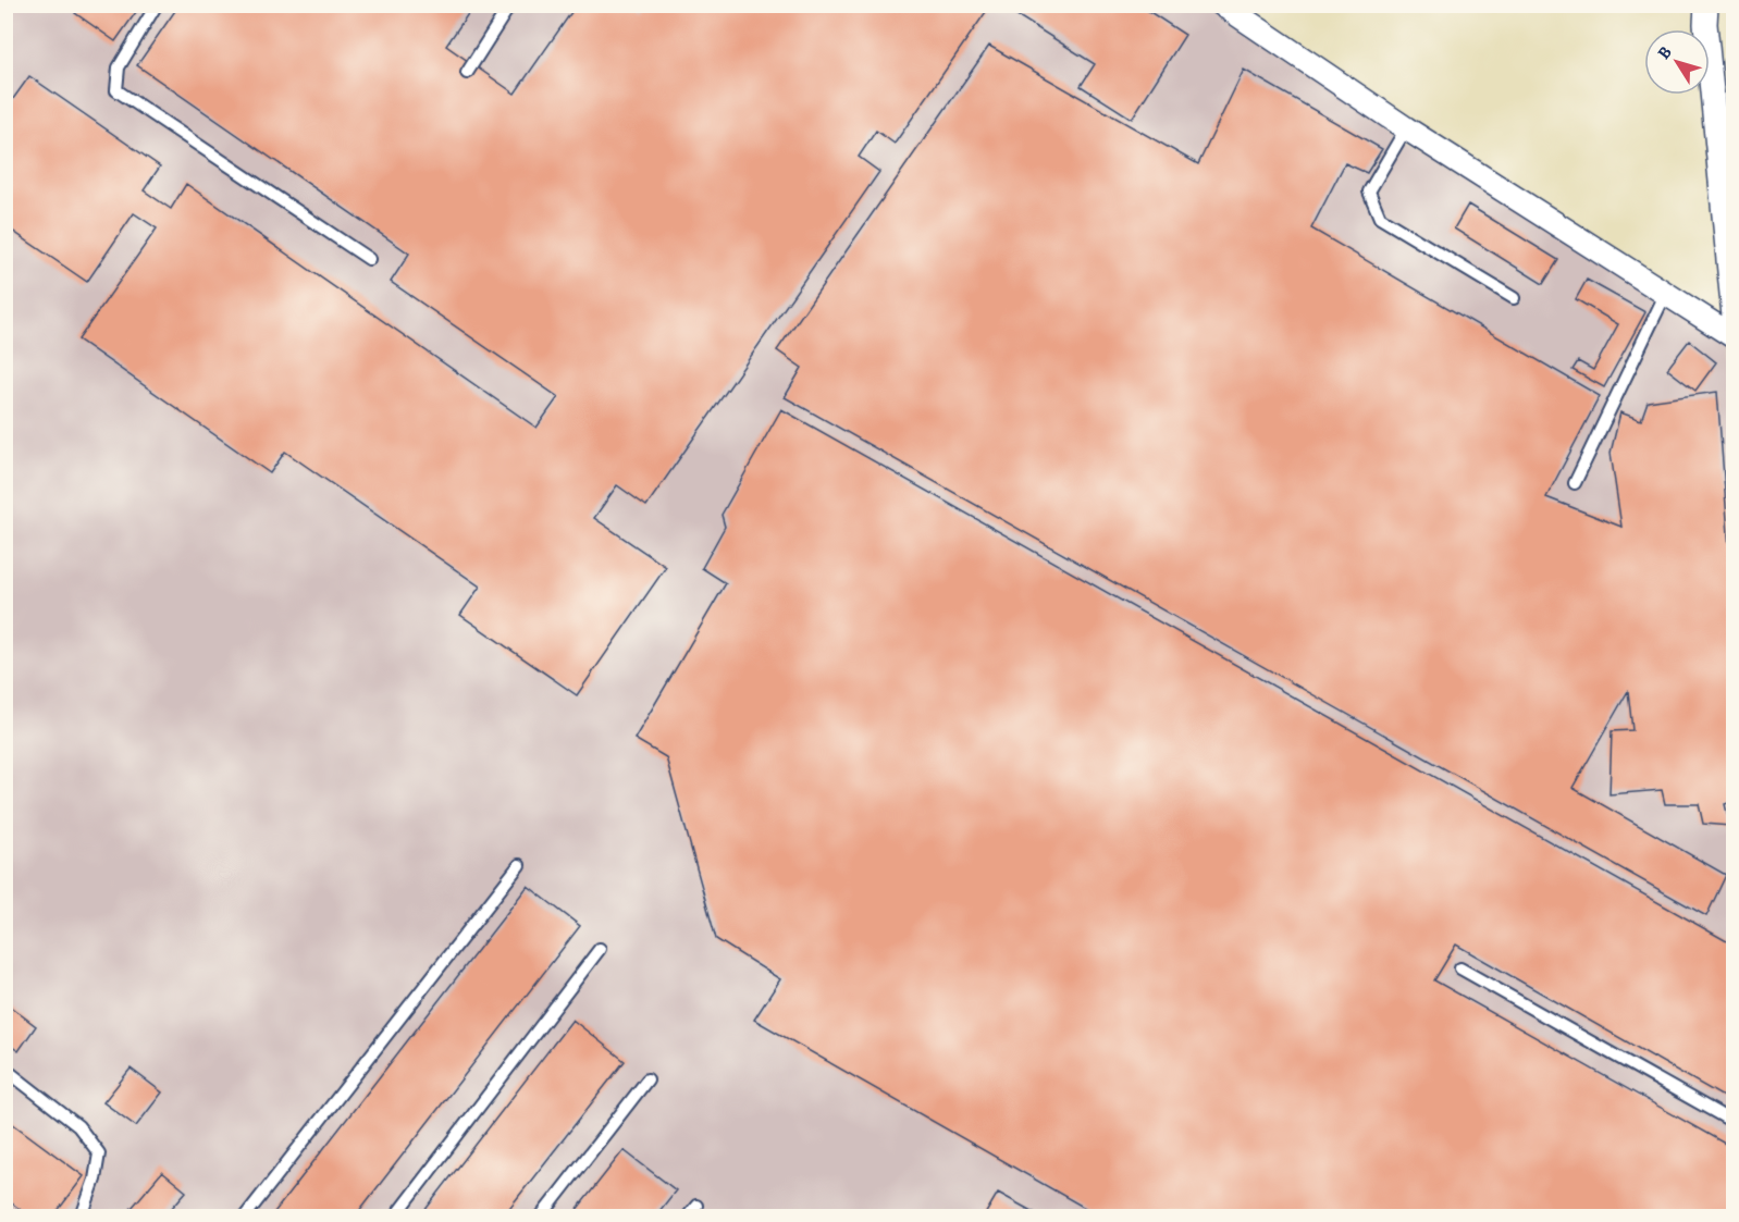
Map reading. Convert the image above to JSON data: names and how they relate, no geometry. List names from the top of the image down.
{
  "north": "top left"
}
